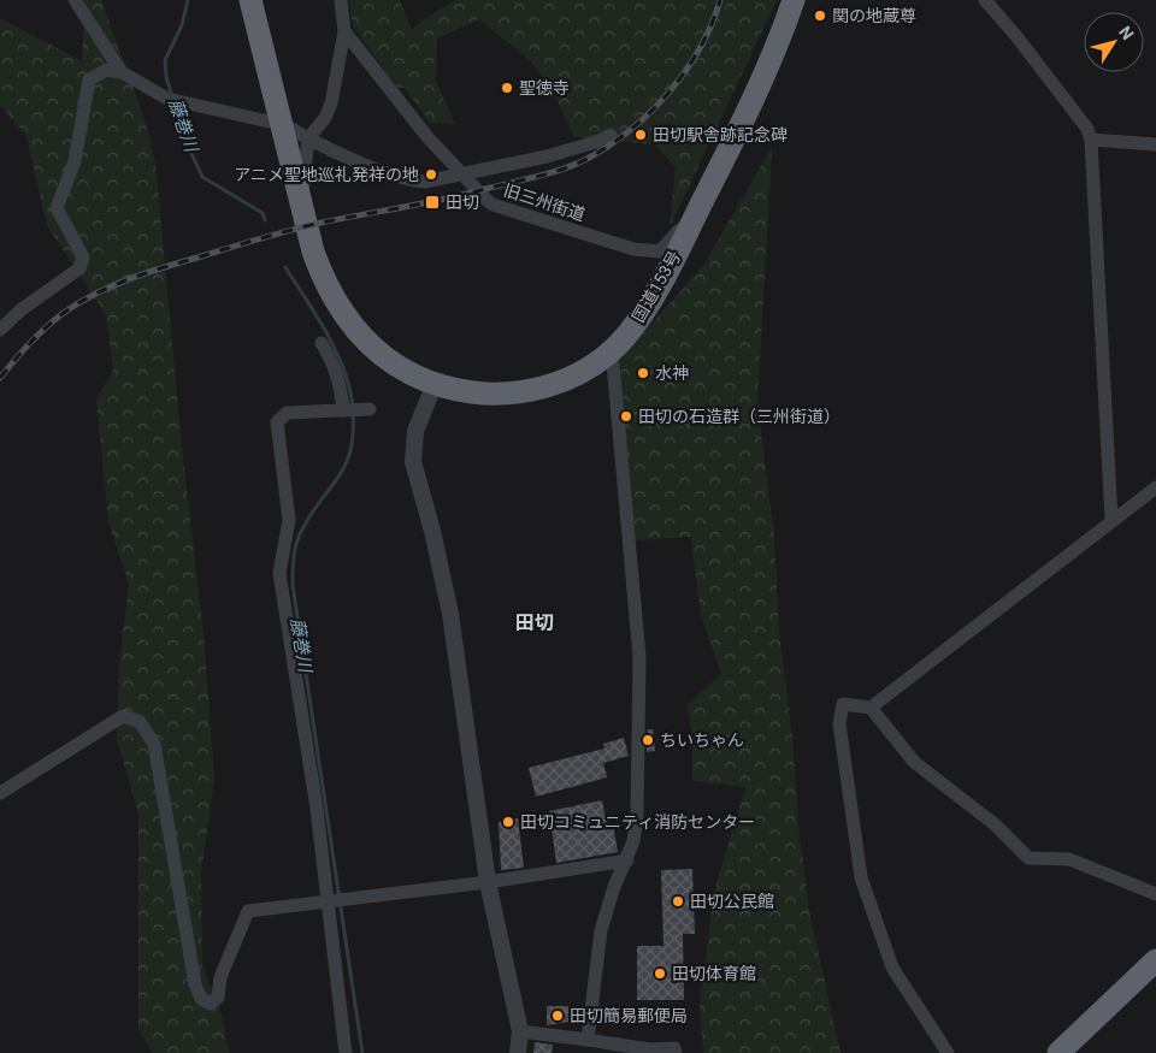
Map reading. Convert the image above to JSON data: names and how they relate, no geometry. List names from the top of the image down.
{
  "streets": {
    "highway": ["国道153号"],
    "street": ["旧三州街道"]
  },
  "crossings": [
    ["旧三州街道", "国道153号"]
  ],
  "districts": ["田切"],
  "water": ["藤巻川"],
  "places": {
    "other": [
      "関の地蔵尊",
      "聖徳寺",
      "田切駅舎跡記念碑",
      "アニメ聖地巡礼発祥の地",
      "水神",
      "田切の石造群（三州街道）",
      "ちいちゃん",
      "田切コミュニティ消防センター",
      "田切公民館",
      "田切体育館",
      "田切簡易郵便局"
    ],
    "transit": ["田切"]
  },
  "north": "top right"
}
